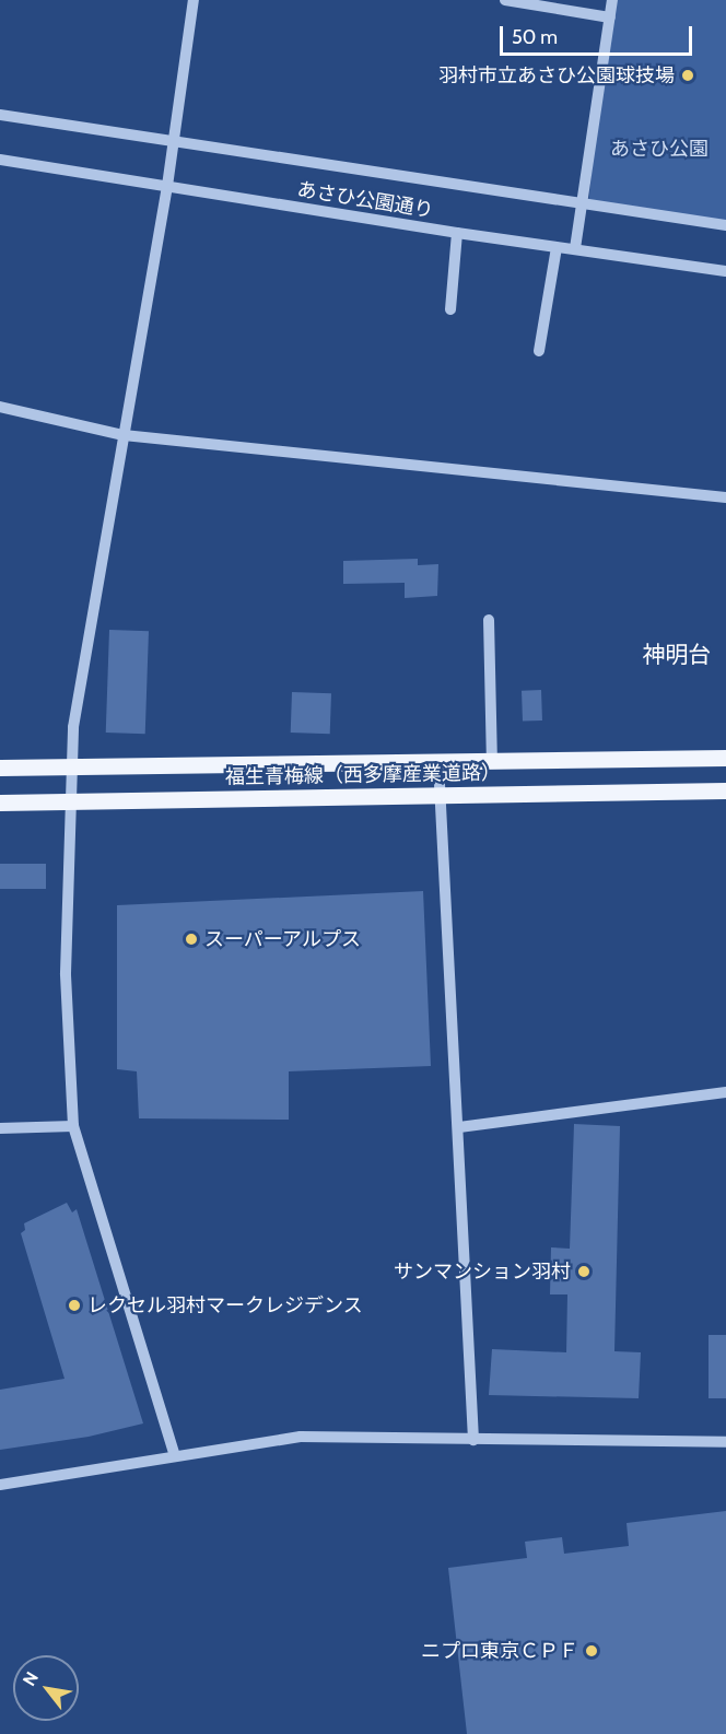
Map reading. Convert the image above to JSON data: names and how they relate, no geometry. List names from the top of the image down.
{
  "streets": {
    "main road": ["福生青梅線（西多摩産業道路）"],
    "street": ["あさひ公園通り"]
  },
  "districts": ["神明台"],
  "parks": ["あさひ公園"],
  "places": [
    "羽村市立あさひ公園球技場",
    "スーパーアルプス",
    "サンマンション羽村",
    "レクセル羽村マークレジデンス",
    "ニプロ東京ＣＰＦ"
  ],
  "scale_bar": "50 m",
  "north": "top left"
}
